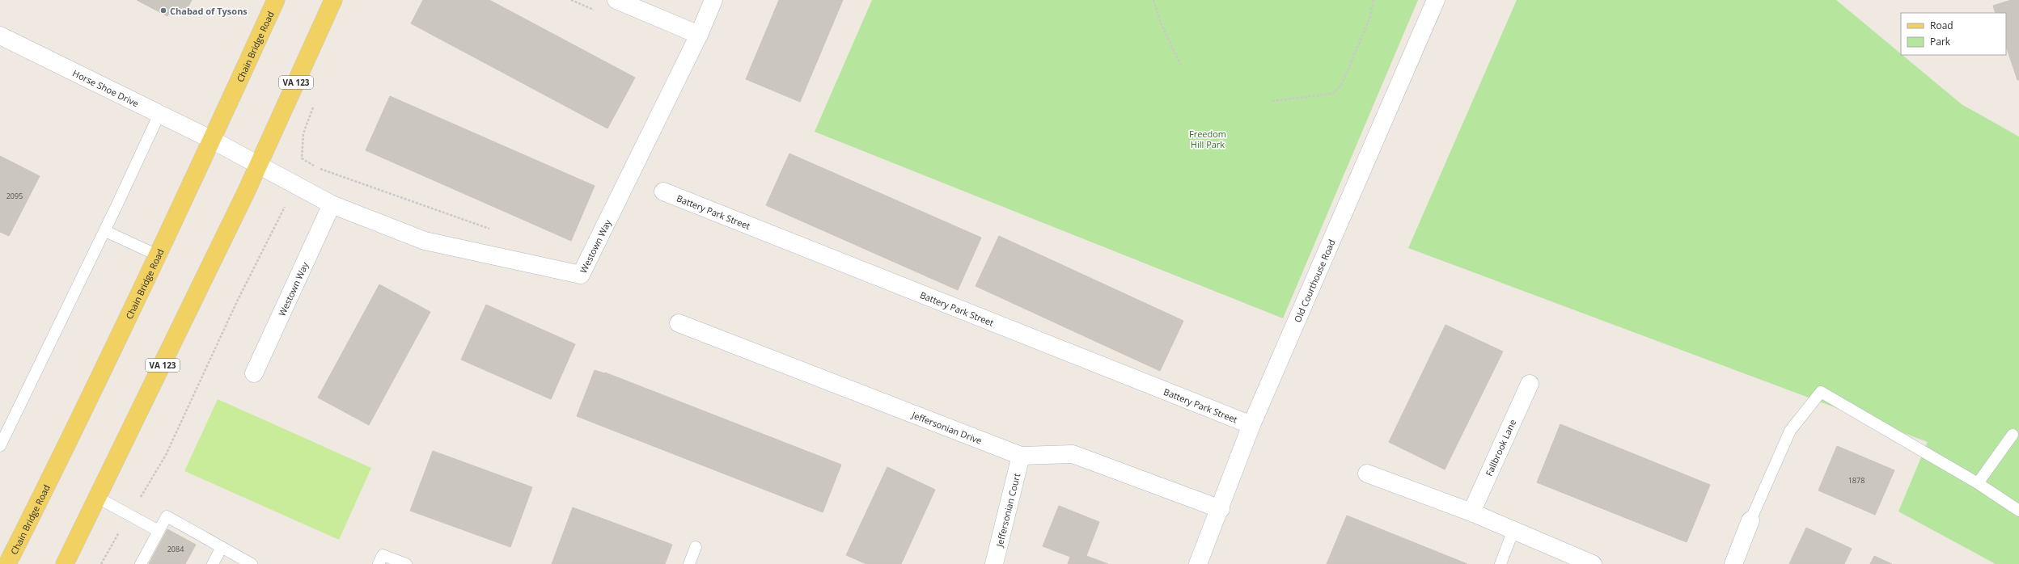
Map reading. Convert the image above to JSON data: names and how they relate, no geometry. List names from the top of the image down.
{
  "streets": {
    "main road": ["Chain Bridge Road", "VA 123"],
    "street": [
      "Horse Shoe Drive",
      "Battery Park Street",
      "Westown Way",
      "Old Courthouse Road",
      "Jeffersonian Drive",
      "Fallbrook Lane",
      "Jeffersonian Court"
    ]
  },
  "crossings": [
    ["Chain Bridge Road", "Horse Shoe Drive"],
    ["Chain Bridge Road", "Westown Way"],
    ["VA 123", "Westown Way"],
    ["Horse Shoe Drive", "Westown Way"],
    ["Battery Park Street", "Old Courthouse Road"],
    ["Old Courthouse Road", "Jeffersonian Drive"],
    ["Jeffersonian Drive", "Jeffersonian Court"]
  ],
  "parks": ["Freedom Hill Park"],
  "places": ["Chabad of Tysons"],
  "house_numbers": ["2095", "1878", "2084"],
  "legend": ["Road", "Park"]
}
